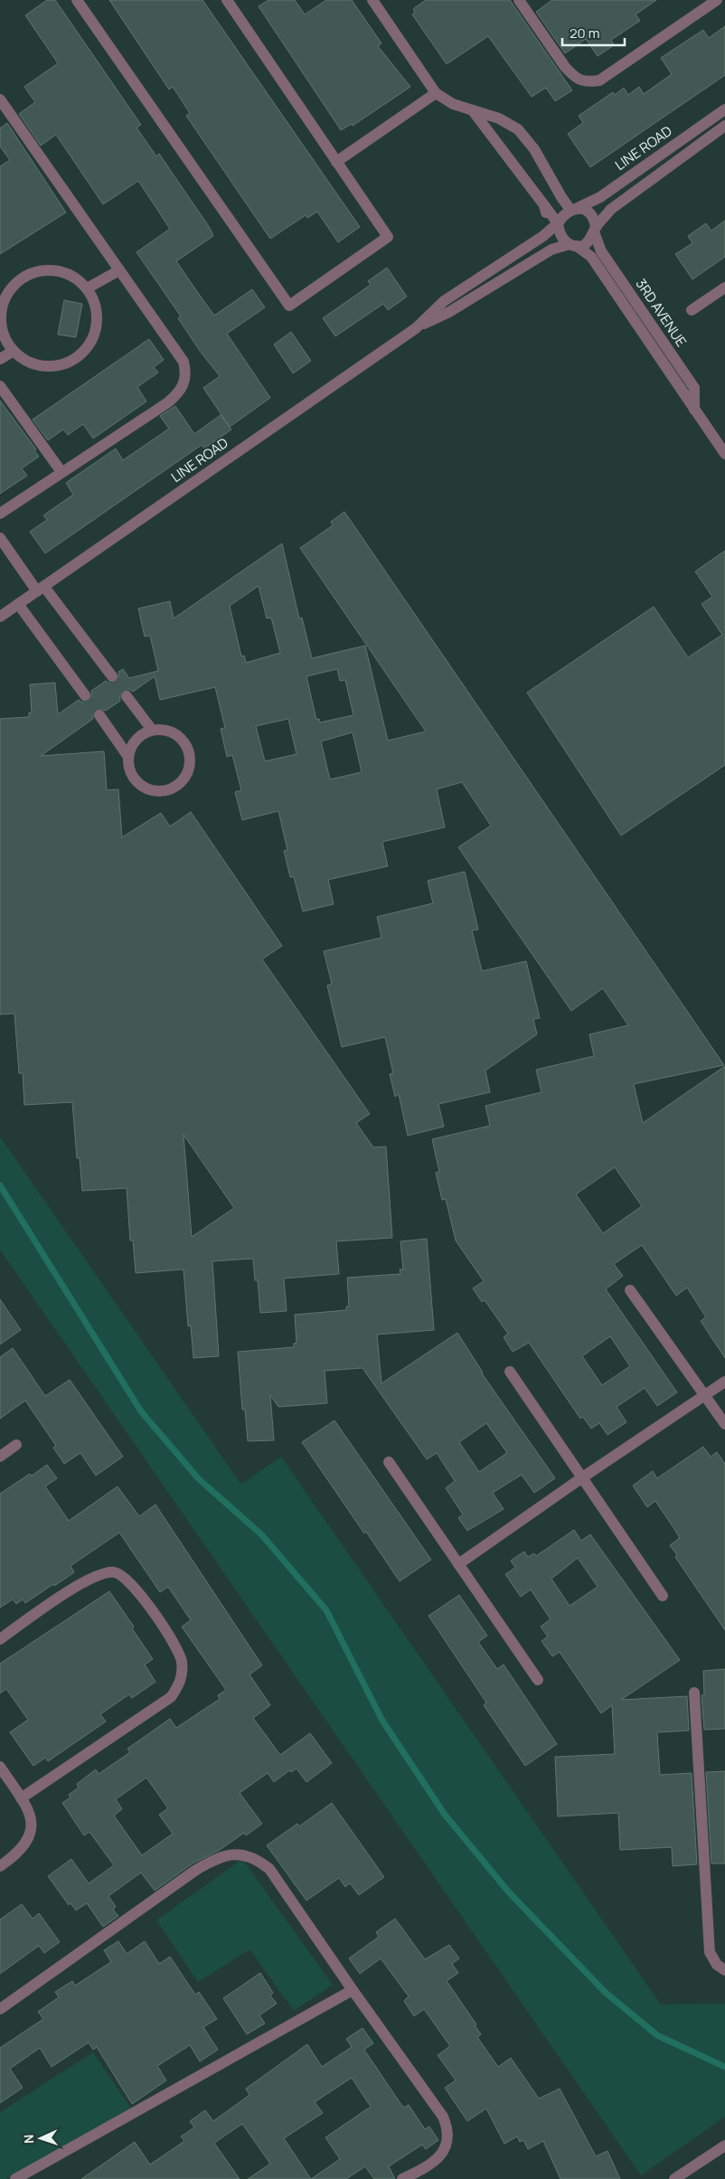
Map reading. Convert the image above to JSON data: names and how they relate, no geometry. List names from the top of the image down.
{
  "streets": {
    "street": ["LINE ROAD", "3RD AVENUE"]
  },
  "crossings": [
    ["LINE ROAD", "3RD AVENUE"]
  ],
  "scale_bar": "20 m",
  "north": "left"
}
